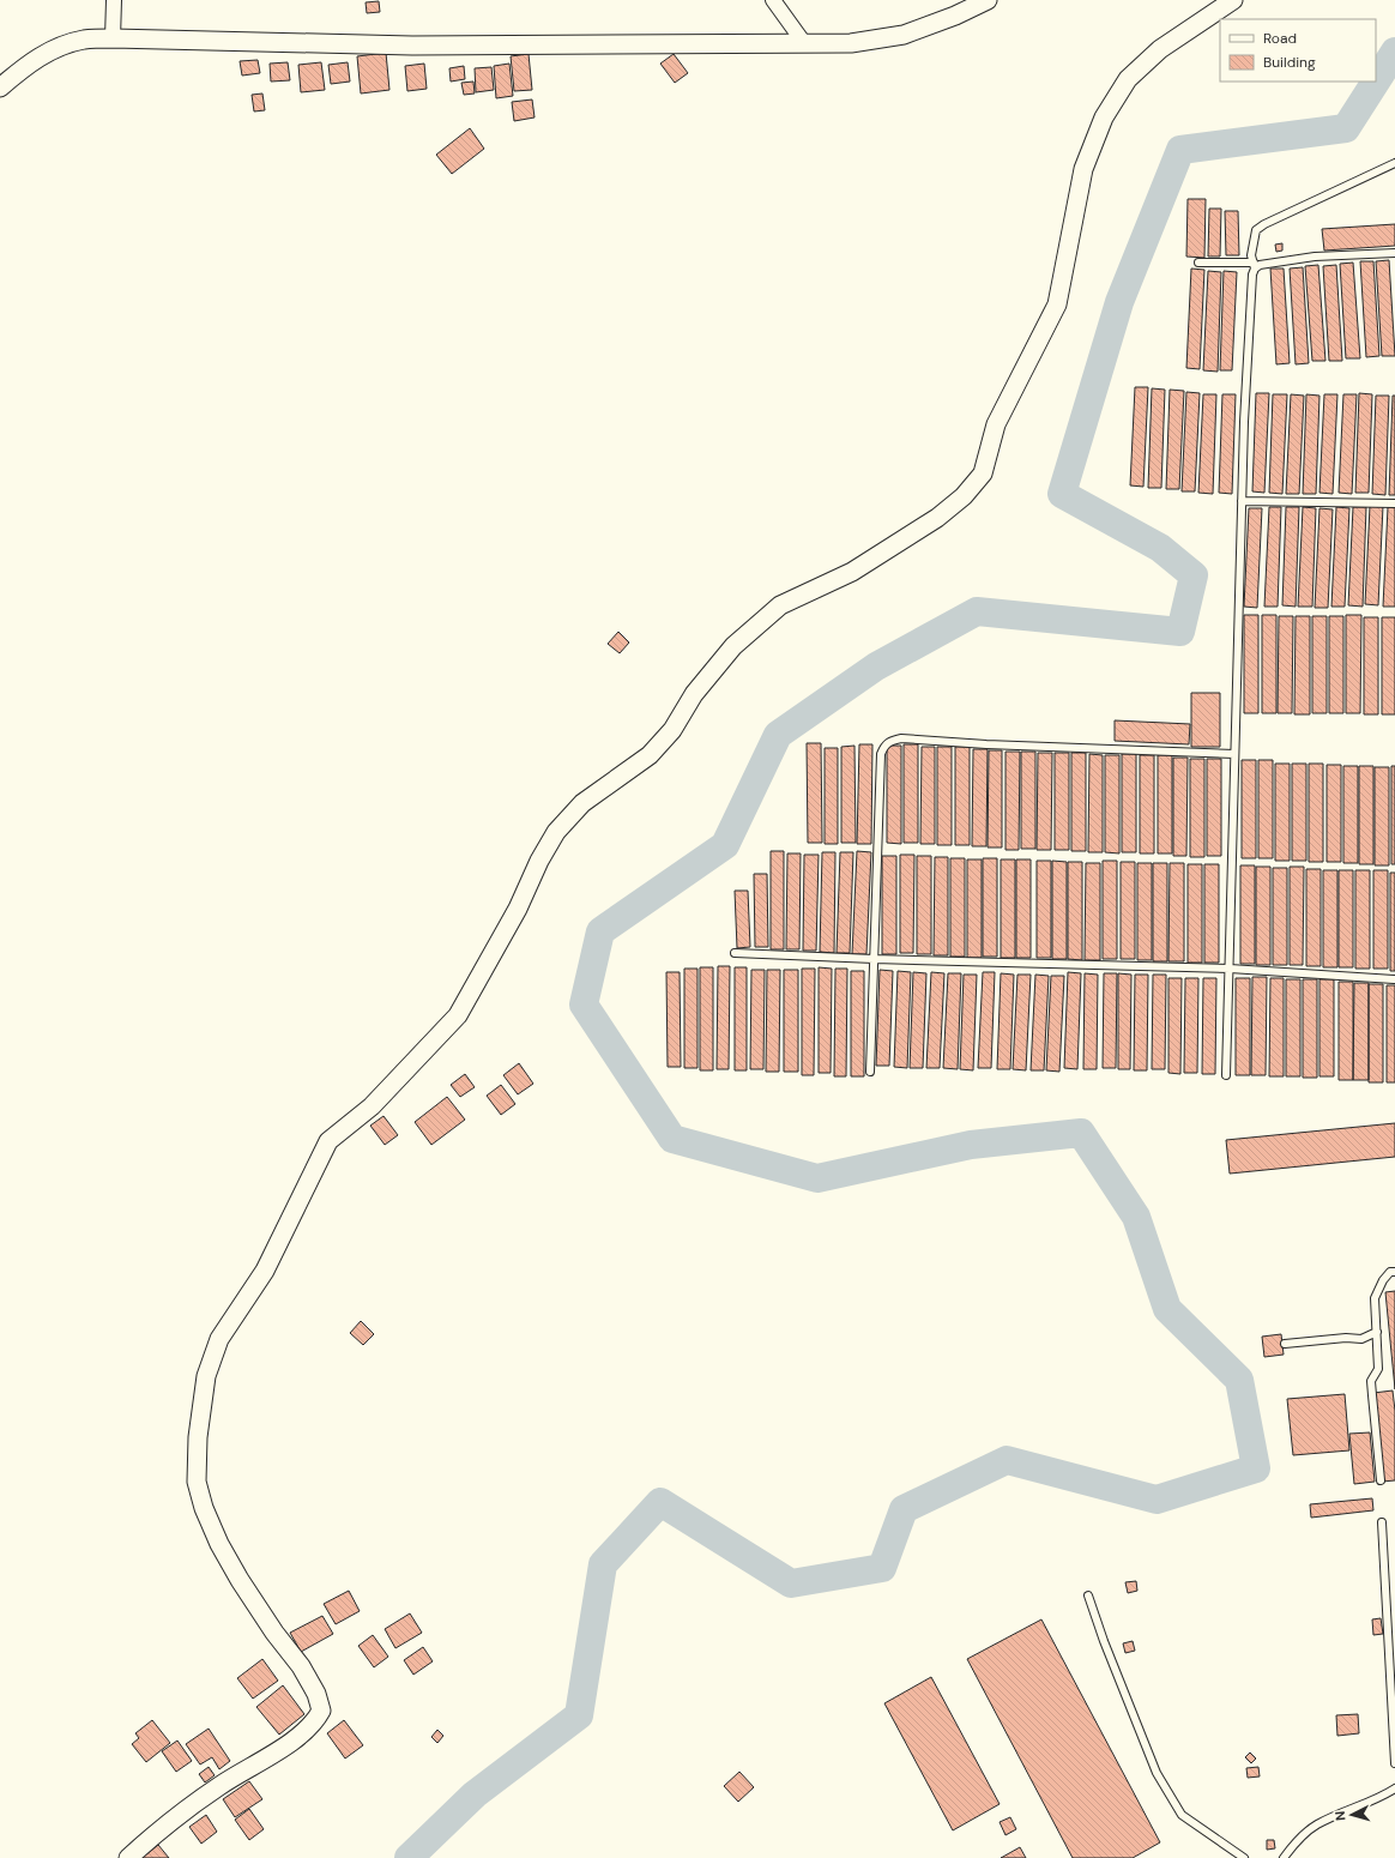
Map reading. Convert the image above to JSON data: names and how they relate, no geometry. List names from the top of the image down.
{
  "legend": ["Road", "Building"],
  "north": "left"
}
